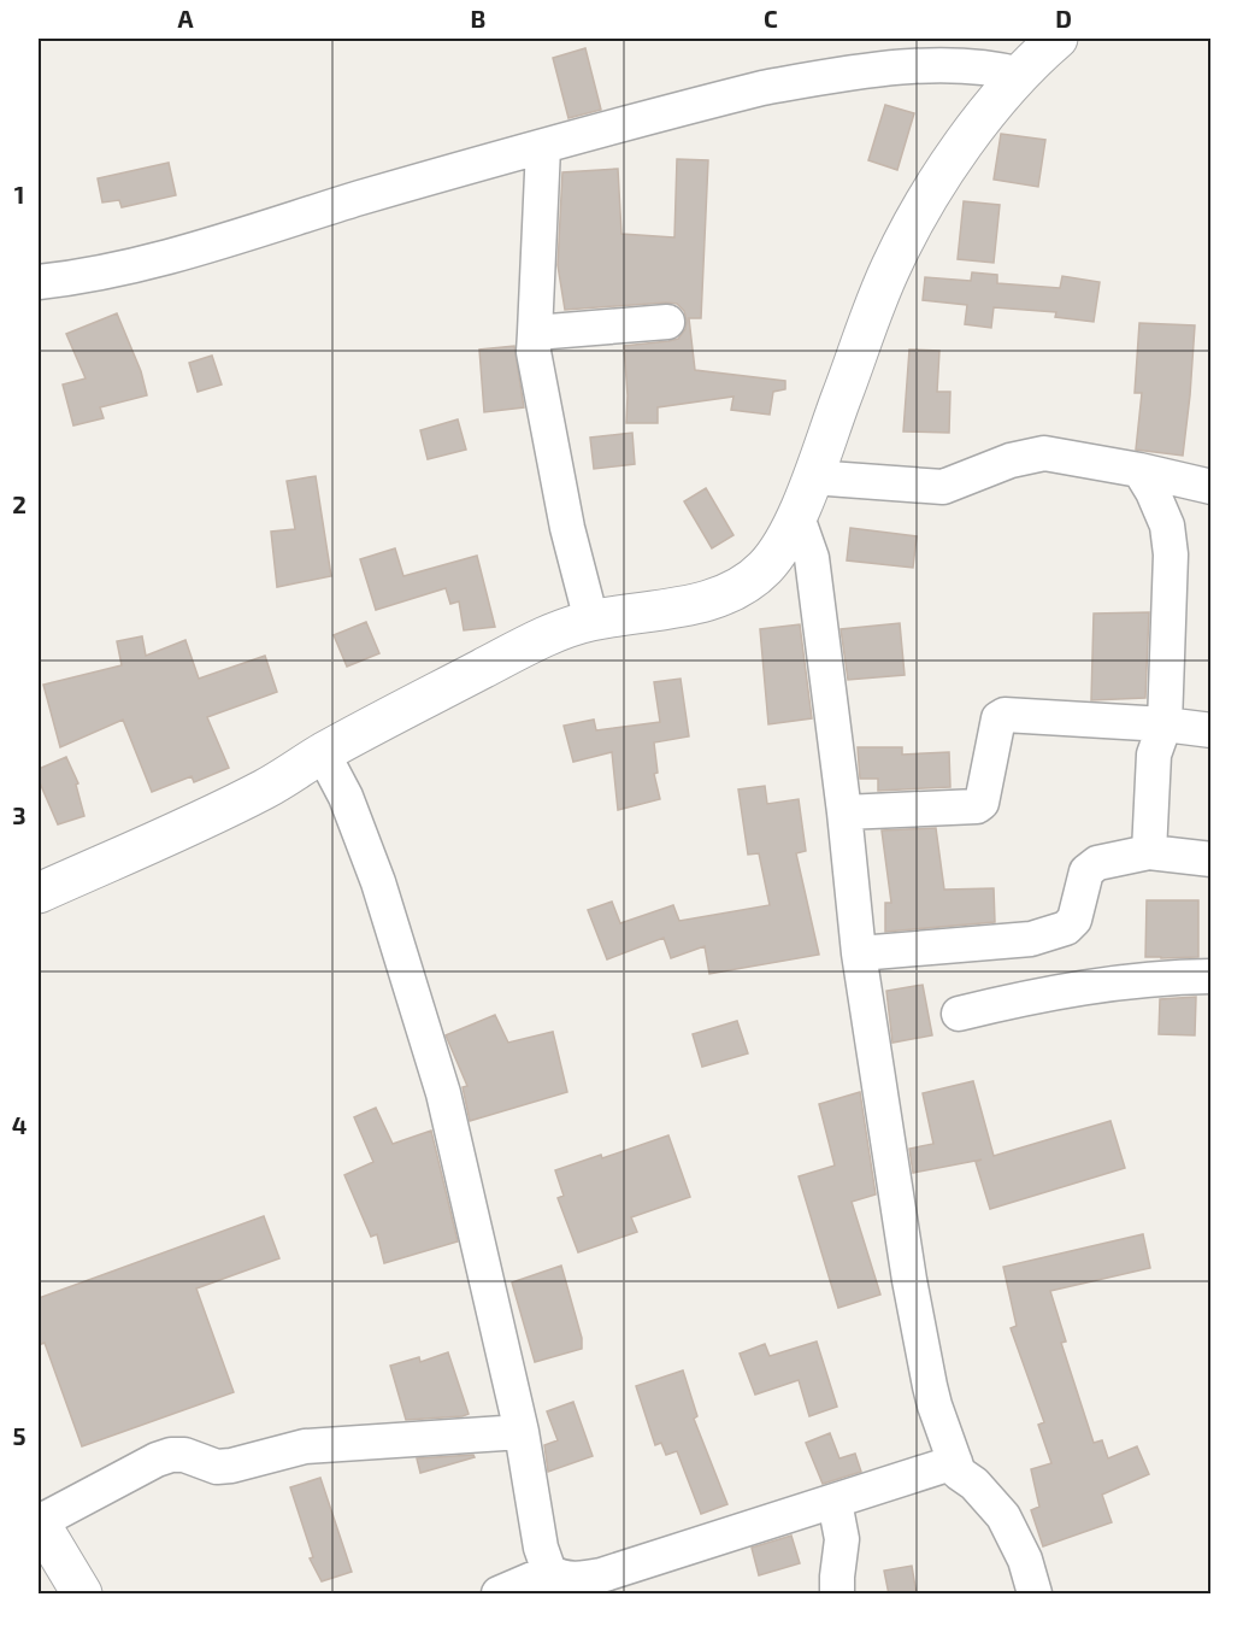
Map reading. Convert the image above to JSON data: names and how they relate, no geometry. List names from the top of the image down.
{
  "grid": {
    "columns": [
      "A",
      "B",
      "C",
      "D"
    ],
    "rows": [
      "1",
      "2",
      "3",
      "4",
      "5"
    ]
  }
}
